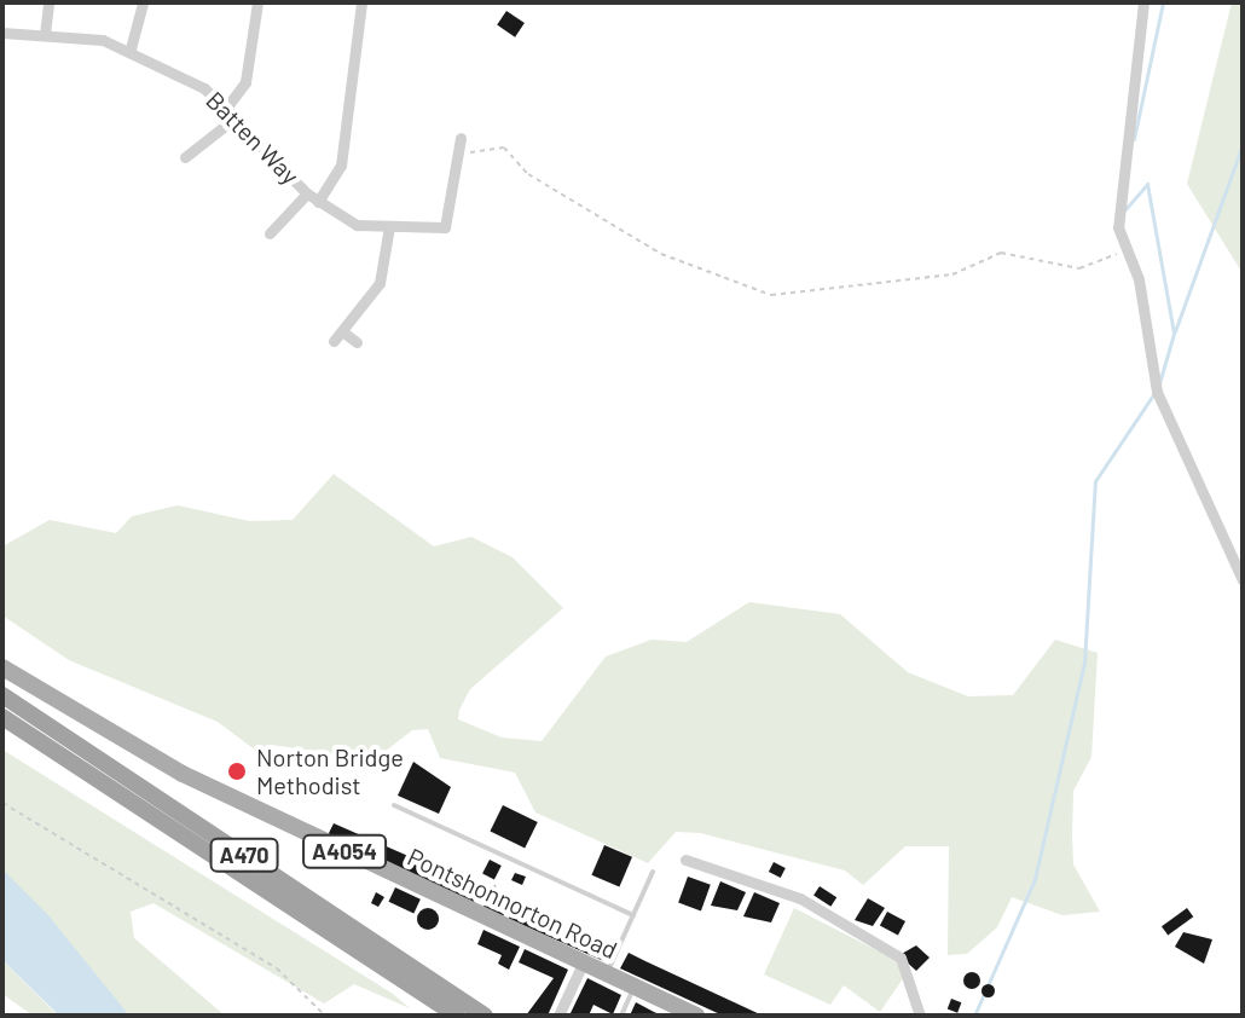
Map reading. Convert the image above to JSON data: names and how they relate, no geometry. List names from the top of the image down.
{
  "streets": {
    "highway": ["A470"],
    "main road": ["A4054", "Pontshonnorton Road"],
    "street": ["Batten Way"]
  },
  "places": ["Norton Bridge Methodist"]
}
